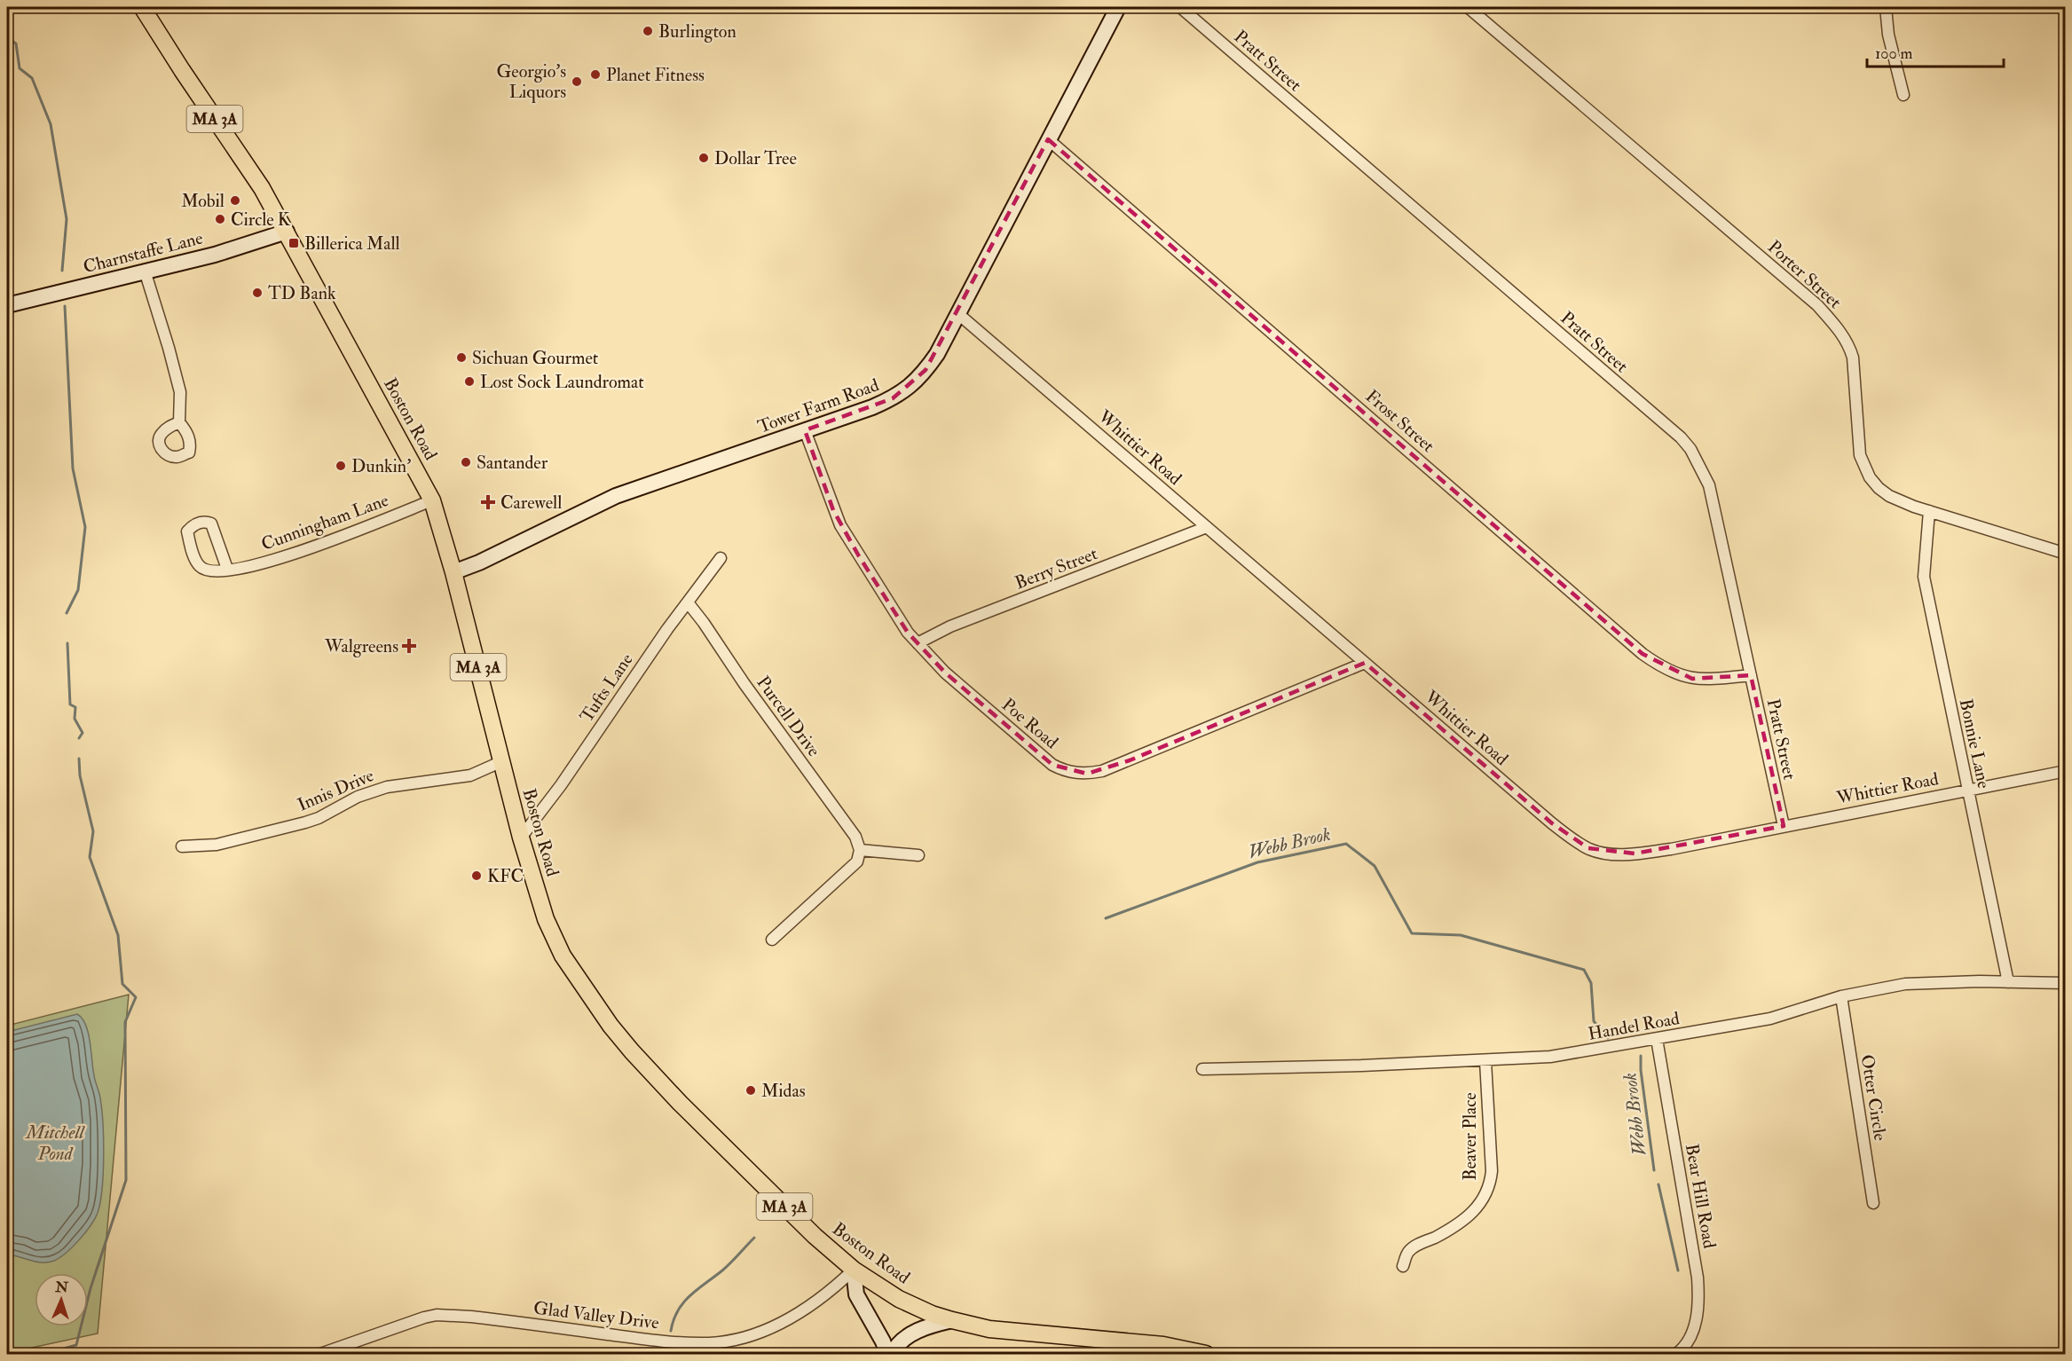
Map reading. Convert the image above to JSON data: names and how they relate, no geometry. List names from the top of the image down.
{
  "streets": {
    "main road": ["MA 3A", "Boston Road"],
    "street": [
      "Pratt Street",
      "Charnstaffe Lane",
      "Porter Street",
      "Tower Farm Road",
      "Frost Street",
      "Whittier Road",
      "Cunningham Lane",
      "Berry Street",
      "Tufts Lane",
      "Purcell Drive",
      "Poe Road",
      "Bonnie Lane",
      "Innis Drive",
      "Handel Road",
      "Otter Circle",
      "Beaver Place",
      "Bear Hill Road",
      "Glad Valley Drive"
    ]
  },
  "crossings": [
    ["Pratt Street", "Frost Street"],
    ["Pratt Street", "Whittier Road"],
    ["Charnstaffe Lane", "Boston Road"],
    ["Porter Street", "Bonnie Lane"],
    ["Tower Farm Road", "Boston Road"],
    ["Tower Farm Road", "Frost Street"],
    ["Tower Farm Road", "Whittier Road"],
    ["Tower Farm Road", "Poe Road"],
    ["Boston Road", "Cunningham Lane"],
    ["Boston Road", "Tufts Lane"],
    ["Boston Road", "Innis Drive"],
    ["Boston Road", "Glad Valley Drive"],
    ["Whittier Road", "Berry Street"],
    ["Whittier Road", "Poe Road"],
    ["Whittier Road", "Bonnie Lane"],
    ["Berry Street", "Poe Road"],
    ["Tufts Lane", "Purcell Drive"],
    ["Bonnie Lane", "Handel Road"],
    ["Handel Road", "Otter Circle"],
    ["Handel Road", "Beaver Place"],
    ["Handel Road", "Bear Hill Road"]
  ],
  "water": ["Webb Brook", "Mitchell Pond"],
  "places": {
    "other": [
      "Burlington",
      "Planet Fitness",
      "Georgio's Liquors",
      "Dollar Tree",
      "Mobil",
      "Circle K",
      "TD Bank",
      "Sichuan Gourmet",
      "Lost Sock Laundromat",
      "Santander",
      "Dunkin'",
      "KFC",
      "Midas"
    ],
    "transit": ["Billerica Mall"],
    "health": ["Carewell", "Walgreens"]
  },
  "scale_bar": "100 m",
  "north": "top"
}
